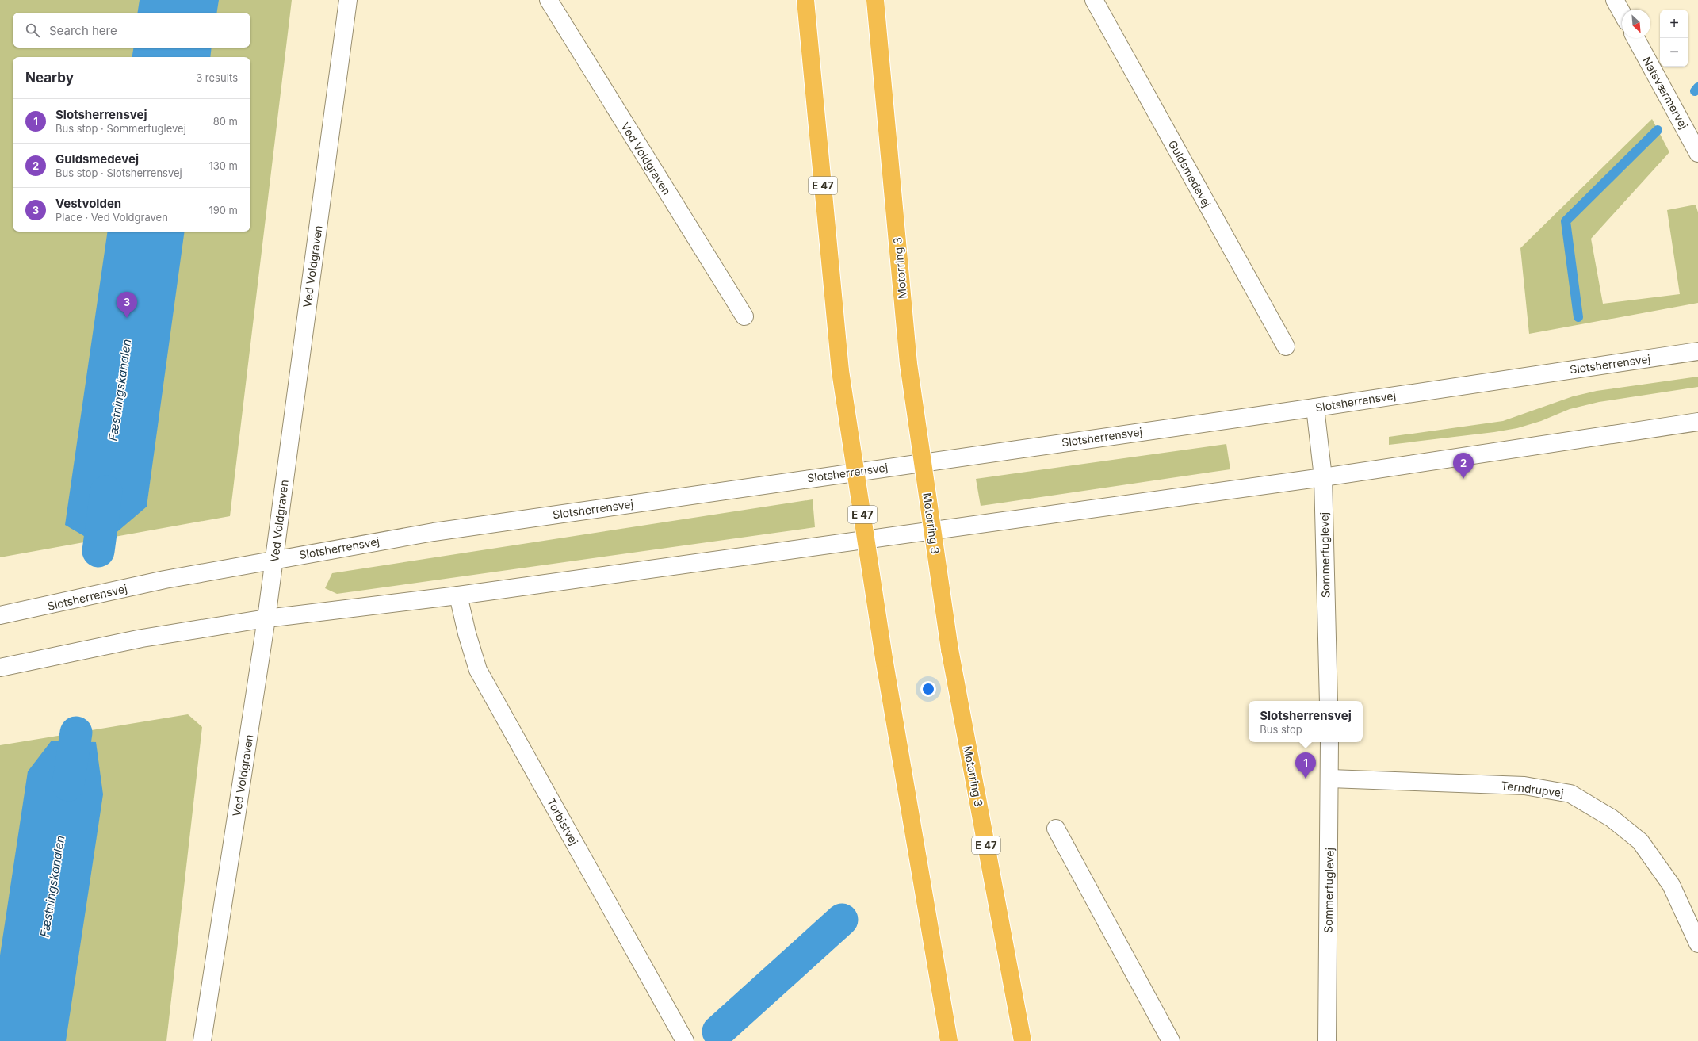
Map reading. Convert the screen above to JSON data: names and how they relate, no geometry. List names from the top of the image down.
{
  "streets": {
    "highway": ["E 47", "Motorring 3"],
    "street": [
      "Natsværmervej",
      "Ved Voldgraven",
      "Guldsmedevej",
      "Slotsherrensvej",
      "Sommerfuglevej",
      "Terndrupvej",
      "Torbistvej"
    ]
  },
  "crossings": [
    ["Ved Voldgraven", "Slotsherrensvej"],
    ["Slotsherrensvej", "Sommerfuglevej"],
    ["Sommerfuglevej", "Terndrupvej"]
  ],
  "water": ["Fæstningskanalen"],
  "north": "bottom right",
  "page": {
    "map_buttons": ["+", "−"],
    "search": "Search here",
    "heading": ["Nearby", "3 results"],
    "list": [
      {
        "mark": "1",
        "name": "Slotsherrensvej",
        "note": "Bus stop · Sommerfuglevej",
        "value": "80 m"
      },
      {
        "mark": "2",
        "name": "Guldsmedevej",
        "note": "Bus stop · Slotsherrensvej",
        "value": "130 m"
      },
      {
        "mark": "3",
        "name": "Vestvolden",
        "note": "Place · Ved Voldgraven",
        "value": "190 m"
      }
    ],
    "pins": ["3", "2", "1"],
    "popup": ["Slotsherrensvej", "Bus stop"]
  }
}
